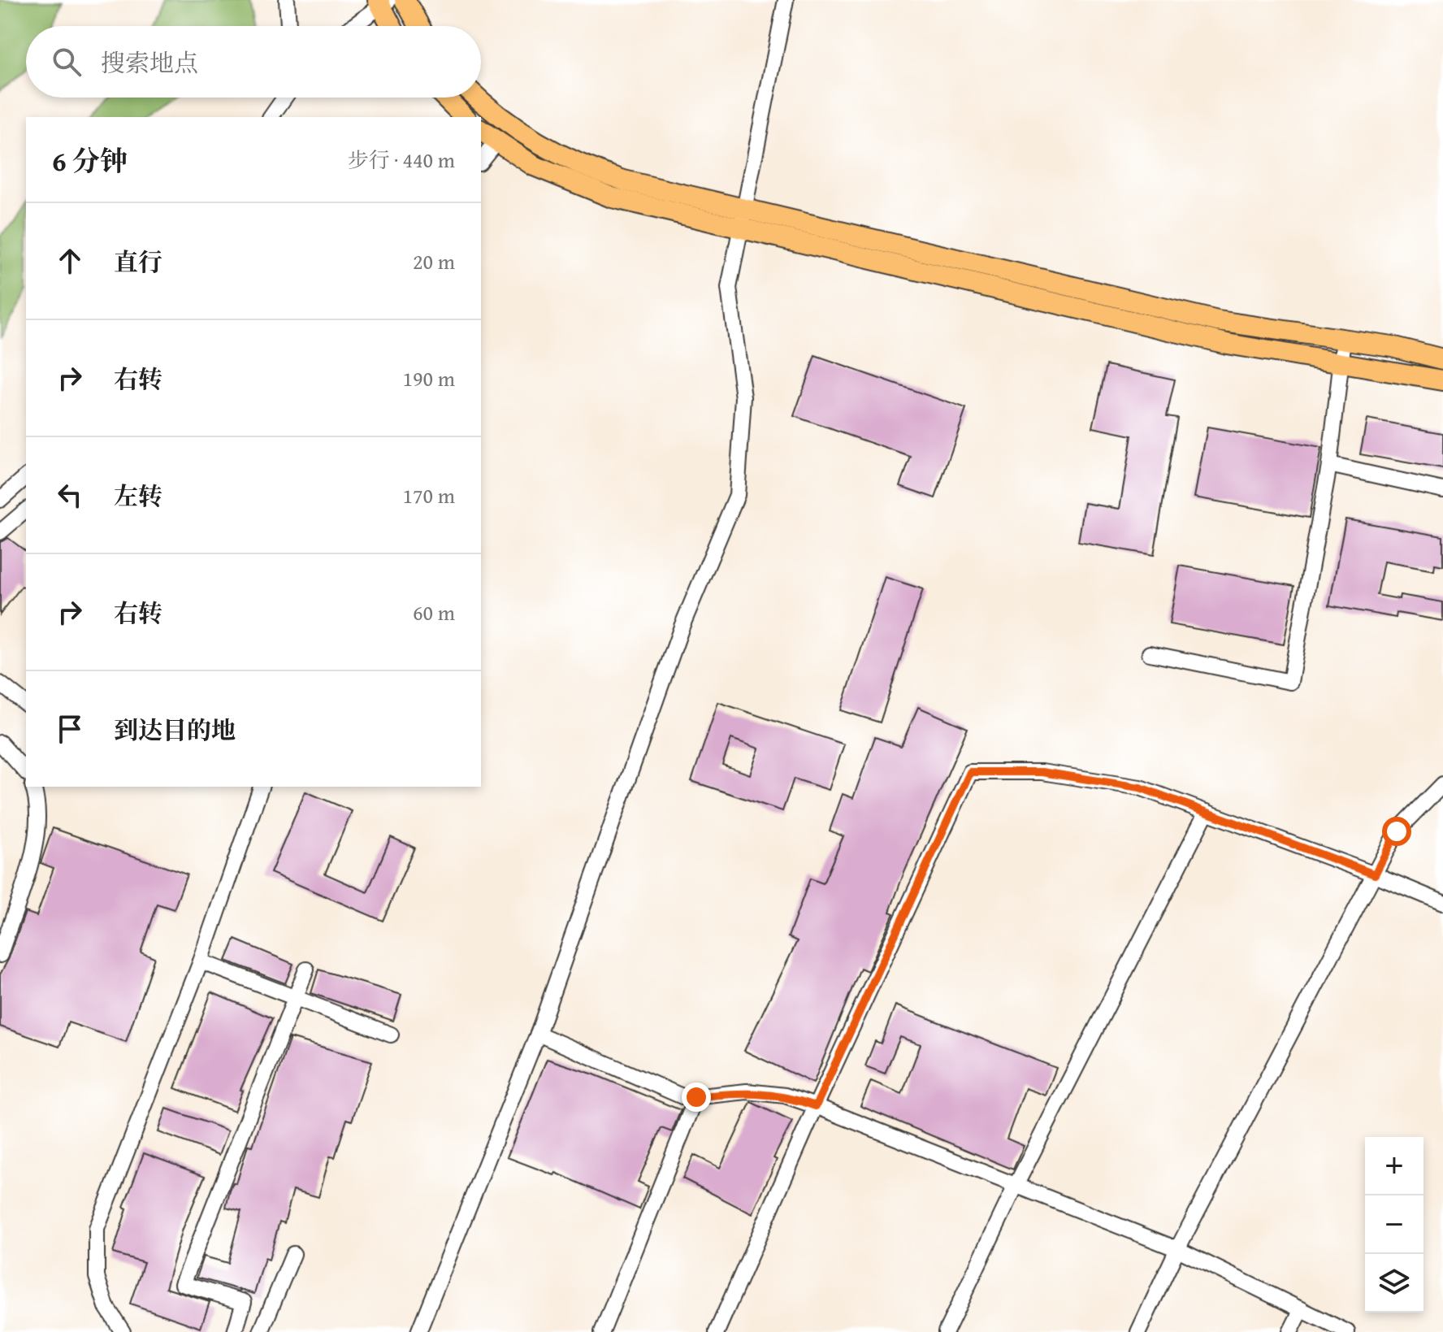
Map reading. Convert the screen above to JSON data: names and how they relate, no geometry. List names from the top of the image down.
{
  "page": {
    "search": "搜索地点",
    "heading": ["6 分钟", "步行 · 440 m"],
    "list": [
      ["直行", "20 m"],
      ["右转", "190 m"],
      ["左转", "170 m"],
      ["右转", "60 m"],
      "到达目的地"
    ],
    "map_buttons": ["+", "−"]
  }
}
